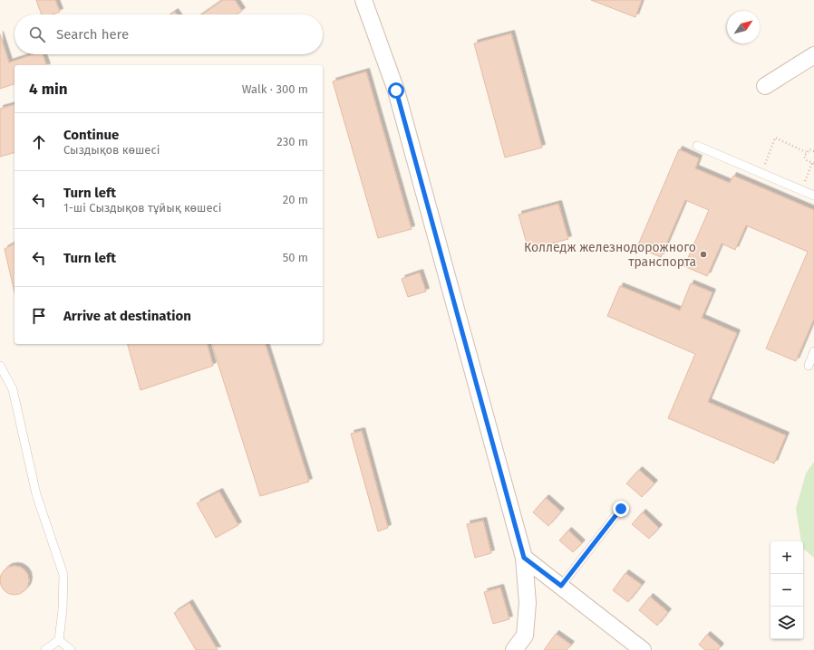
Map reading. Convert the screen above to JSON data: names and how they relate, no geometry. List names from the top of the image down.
{
  "places": ["Колледж железнодорожного транспорта"],
  "north": "top right",
  "page": {
    "search": "Search here",
    "heading": ["4 min", "Walk · 300 m"],
    "list": [
      ["Continue", "Сыздықов көшесі", "230 m"],
      ["Turn left", "1-ші Сыздықов тұйық көшесі", "20 m"],
      ["Turn left", "50 m"],
      "Arrive at destination"
    ],
    "map_buttons": ["+", "−"]
  }
}
